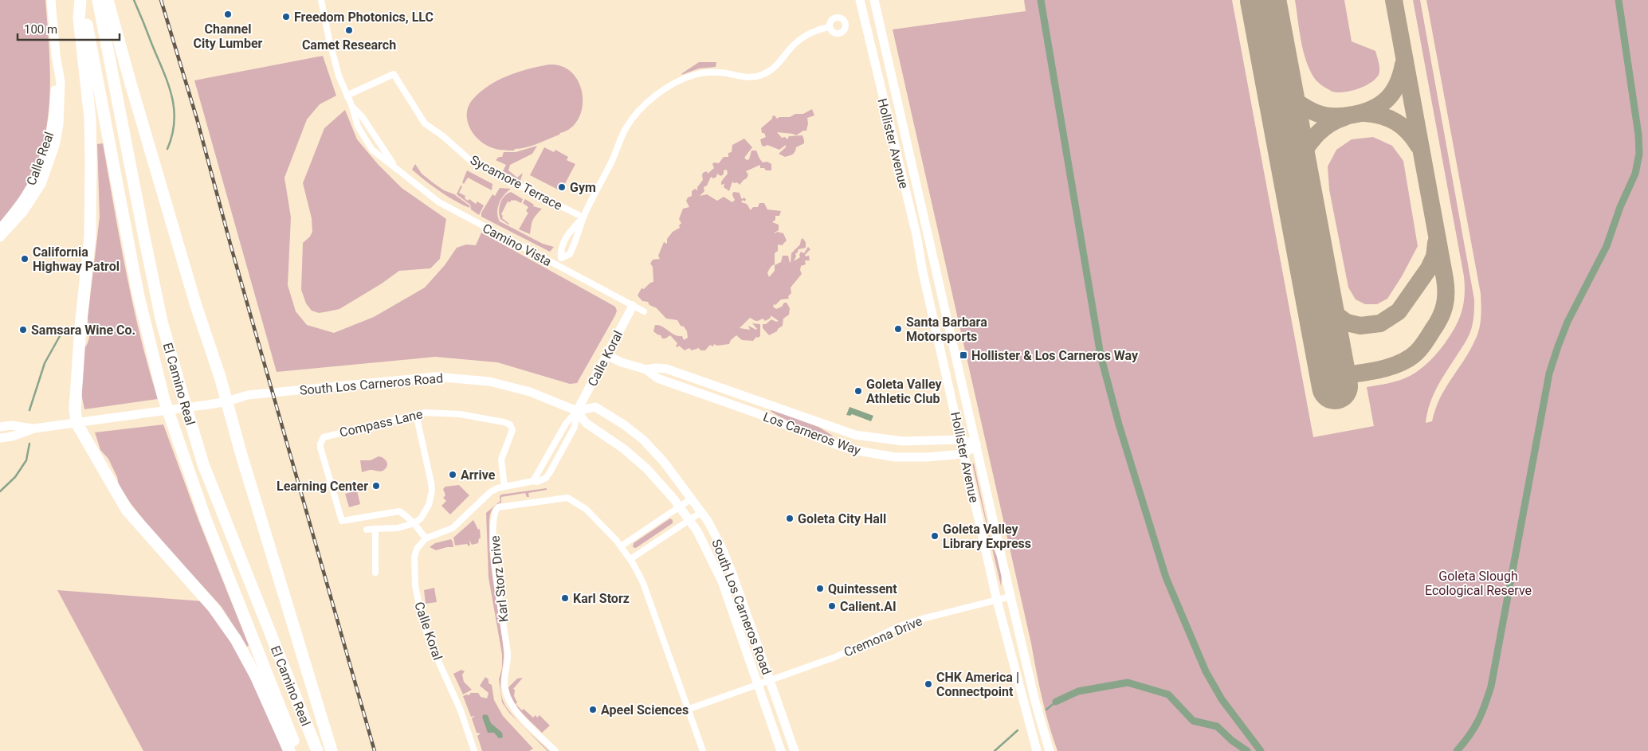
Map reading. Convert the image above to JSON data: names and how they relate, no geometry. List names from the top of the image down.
{
  "streets": {
    "highway": ["El Camino Real"],
    "main road": [
      "Hollister Avenue",
      "Calle Real",
      "Calle Koral",
      "South Los Carneros Road",
      "Los Carneros Way"
    ],
    "street": [
      "Sycamore Terrace",
      "Camino Vista",
      "Compass Lane",
      "Karl Storz Drive",
      "Cremona Drive"
    ]
  },
  "crossings": [
    ["Hollister Avenue", "Los Carneros Way"],
    ["Hollister Avenue", "Cremona Drive"],
    ["Sycamore Terrace", "Camino Vista"],
    ["Camino Vista", "Calle Koral"],
    ["Calle Koral", "South Los Carneros Road"],
    ["Calle Koral", "Compass Lane"],
    ["Calle Koral", "Los Carneros Way"],
    ["South Los Carneros Road", "Cremona Drive"],
    ["Karl Storz Drive", "Cremona Drive"]
  ],
  "parks": ["Goleta Slough Ecological Reserve"],
  "places": {
    "other": [
      "Channel City Lumber",
      "Freedom Photonics, LLC",
      "Camet Research",
      "Gym",
      "California Highway Patrol",
      "Santa Barbara Motorsports",
      "Samsara Wine Co.",
      "Goleta Valley Athletic Club",
      "Arrive",
      "Learning Center",
      "Goleta City Hall",
      "Goleta Valley Library Express",
      "Quintessent",
      "Karl Storz",
      "Calient.AI",
      "CHK America | Connectpoint",
      "Apeel Sciences"
    ],
    "transit": ["Hollister & Los Carneros Way"]
  },
  "scale_bar": "100 m"
}
